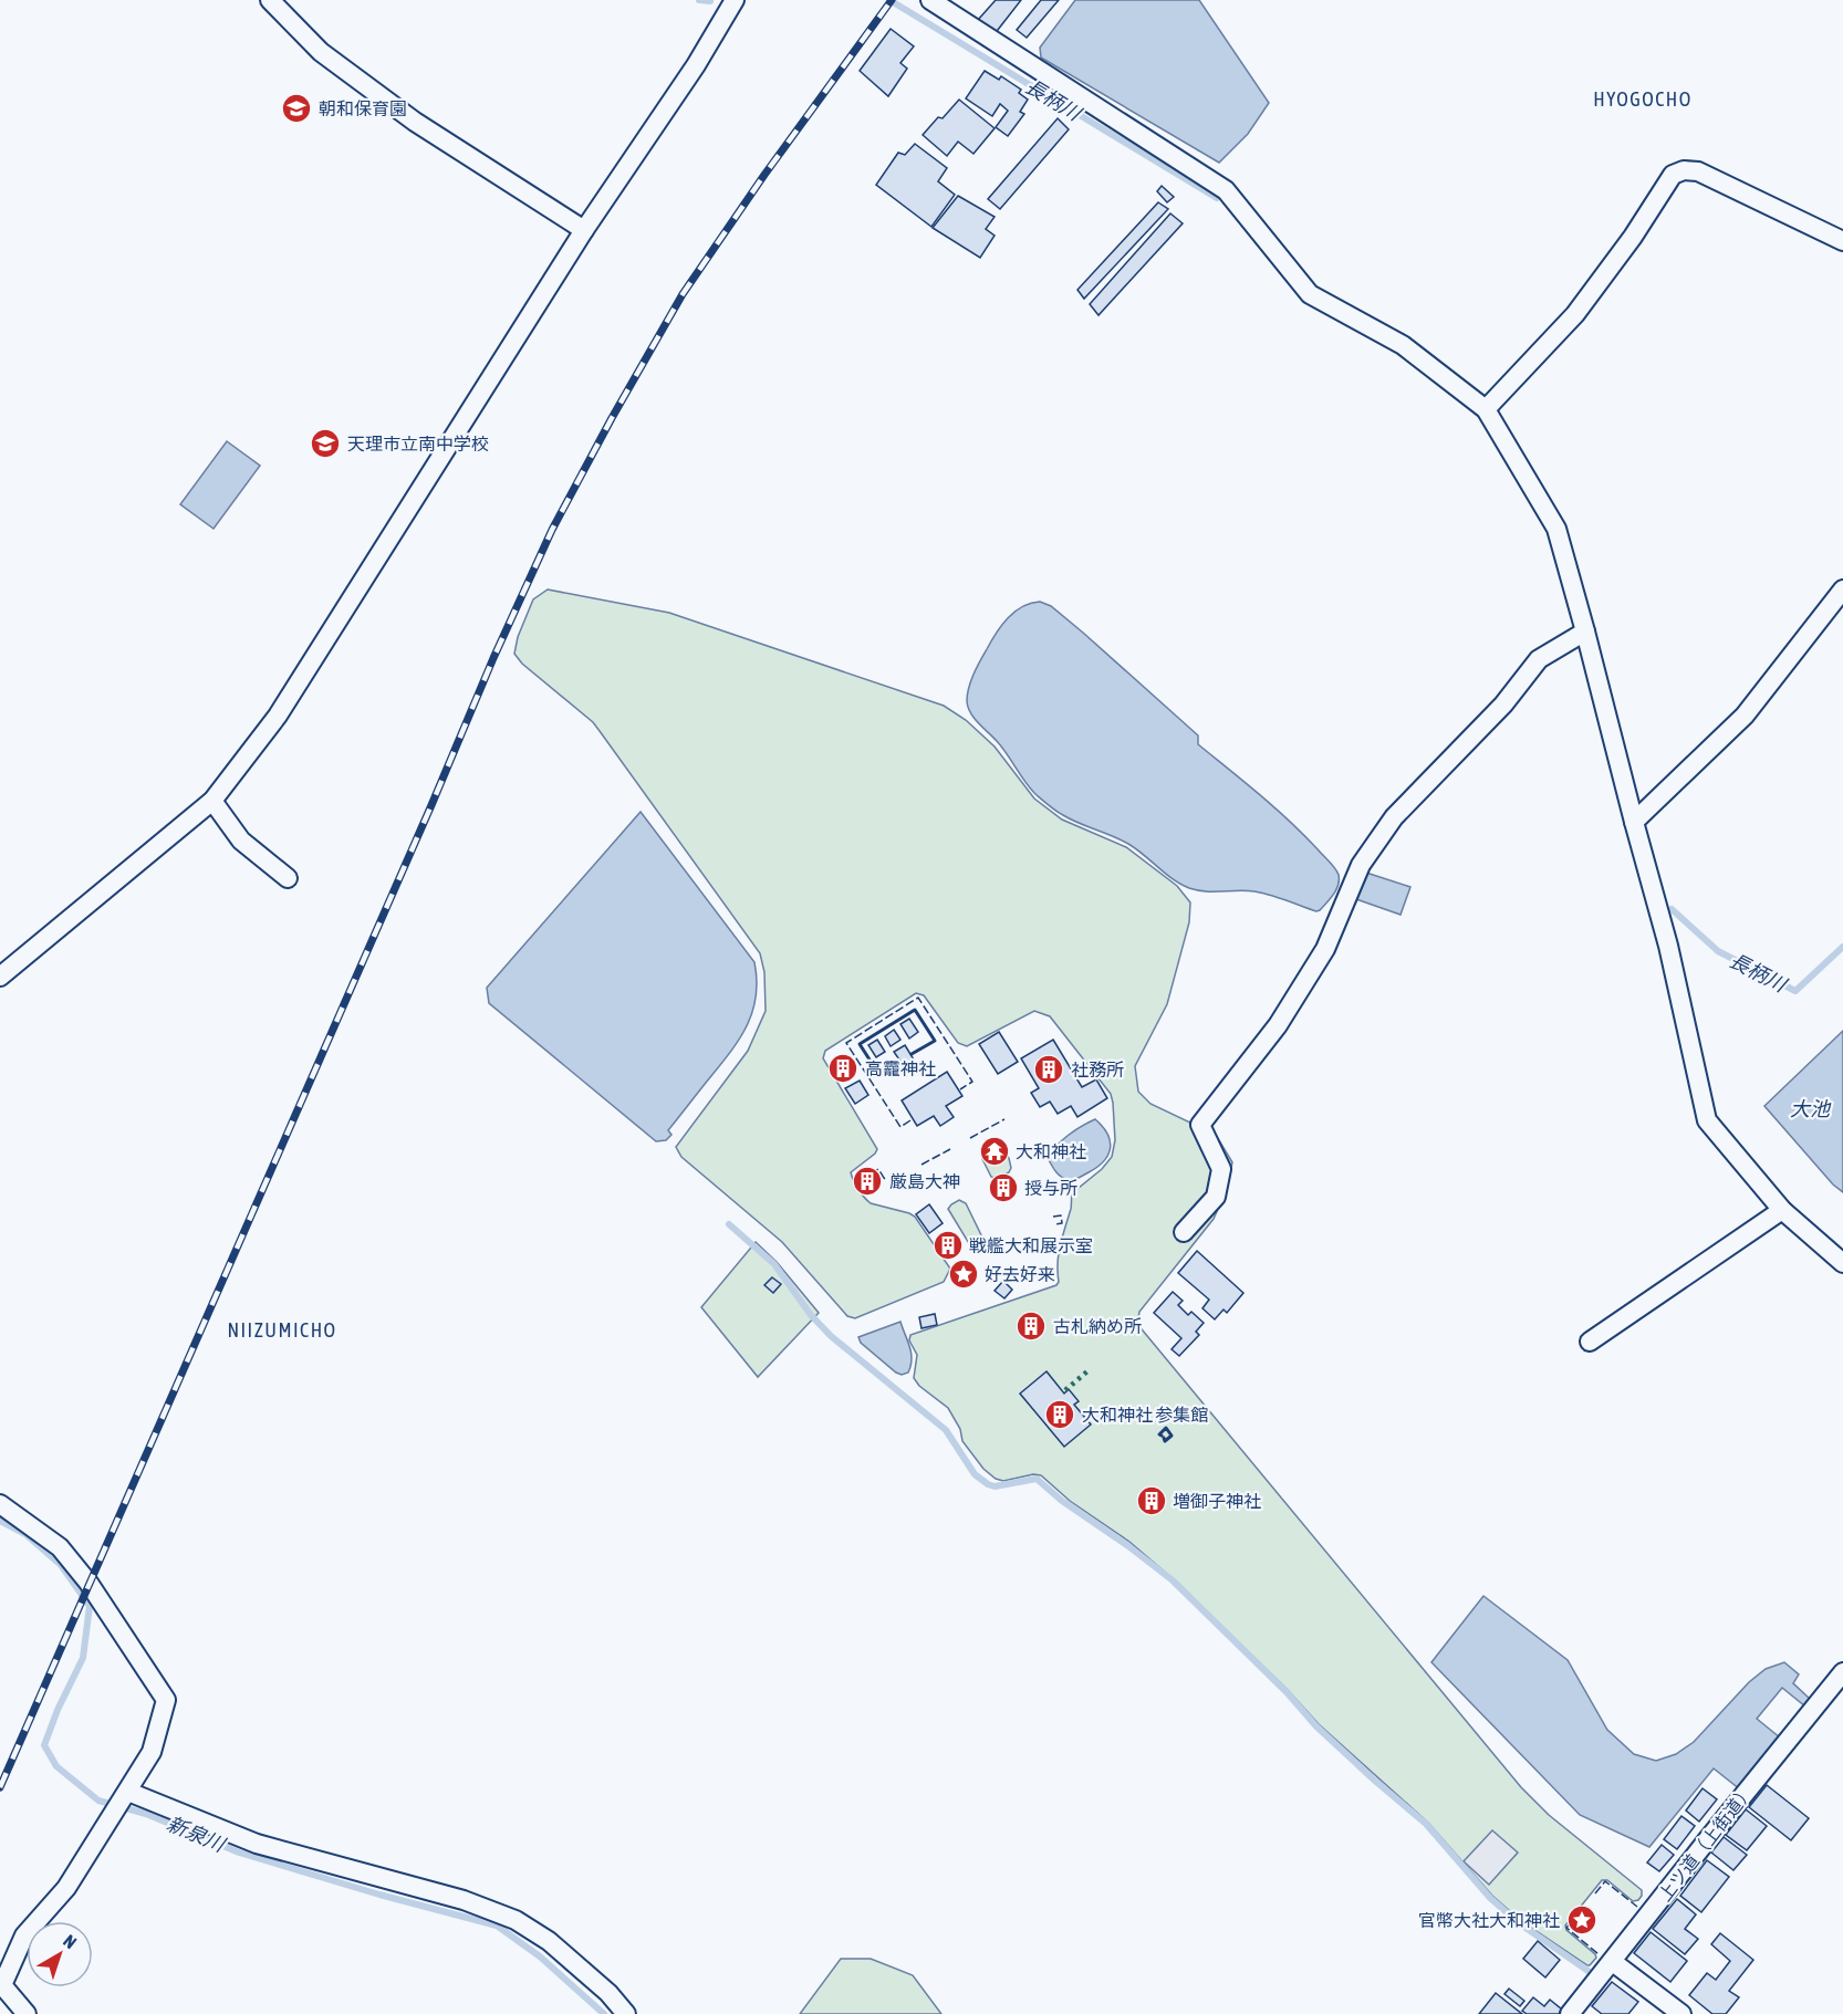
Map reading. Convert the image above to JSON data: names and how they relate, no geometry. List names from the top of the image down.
{
  "streets": {
    "street": ["上ツ道（上街道）"]
  },
  "districts": ["HYOGOCHO", "NIIZUMICHO"],
  "water": ["長柄川", "大池", "新泉川"],
  "places": {
    "school or university": ["朝和保育園", "天理市立南中学校"],
    "building": [
      "高龗神社",
      "社務所",
      "厳島大神",
      "授与所",
      "戦艦大和展示室",
      "古札納め所",
      "大和神社 参集館",
      "増御子神社"
    ],
    "temple": ["大和神社"],
    "place": ["好去好来", "官幣大社大和神社"]
  },
  "north": "top right"
}
